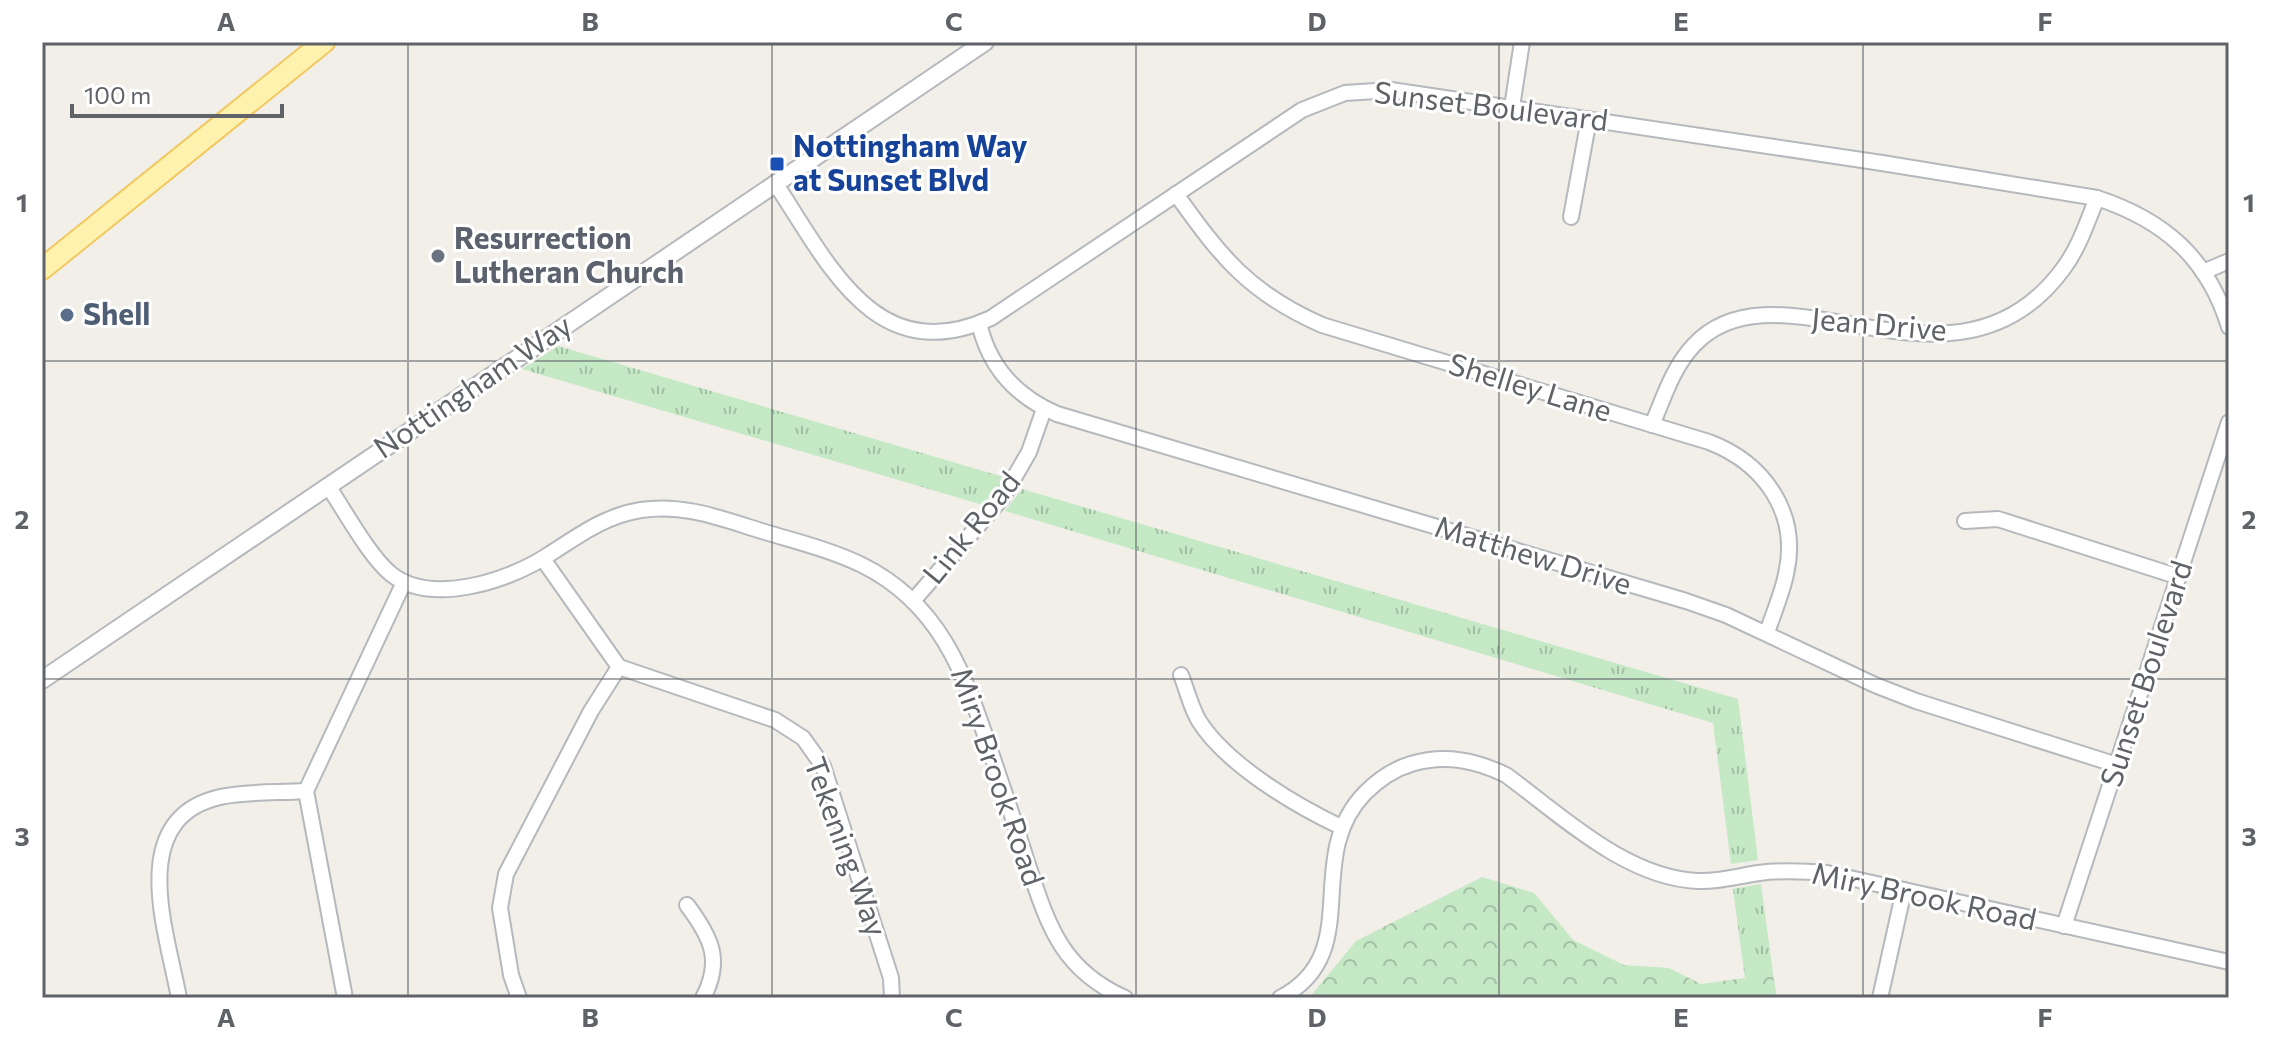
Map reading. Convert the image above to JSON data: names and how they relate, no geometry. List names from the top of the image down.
{
  "streets": {
    "street": [
      "Sunset Boulevard",
      "Jean Drive",
      "Nottingham Way",
      "Shelley Lane",
      "Link Road",
      "Matthew Drive",
      "Miry Brook Road",
      "Tekening Way"
    ]
  },
  "crossings": [
    ["Sunset Boulevard", "Jean Drive"],
    ["Sunset Boulevard", "Nottingham Way"],
    ["Sunset Boulevard", "Shelley Lane"],
    ["Sunset Boulevard", "Matthew Drive"],
    ["Sunset Boulevard", "Miry Brook Road"],
    ["Jean Drive", "Shelley Lane"],
    ["Shelley Lane", "Matthew Drive"],
    ["Link Road", "Matthew Drive"],
    ["Link Road", "Miry Brook Road"]
  ],
  "places": {
    "transit": ["Nottingham Way at Sunset Blvd"],
    "other": ["Resurrection Lutheran Church", "Shell"]
  },
  "scale_bar": "100 m",
  "grid": {
    "columns": [
      "A",
      "B",
      "C",
      "D",
      "E",
      "F"
    ],
    "rows": ["1", "2", "3"]
  }
}
